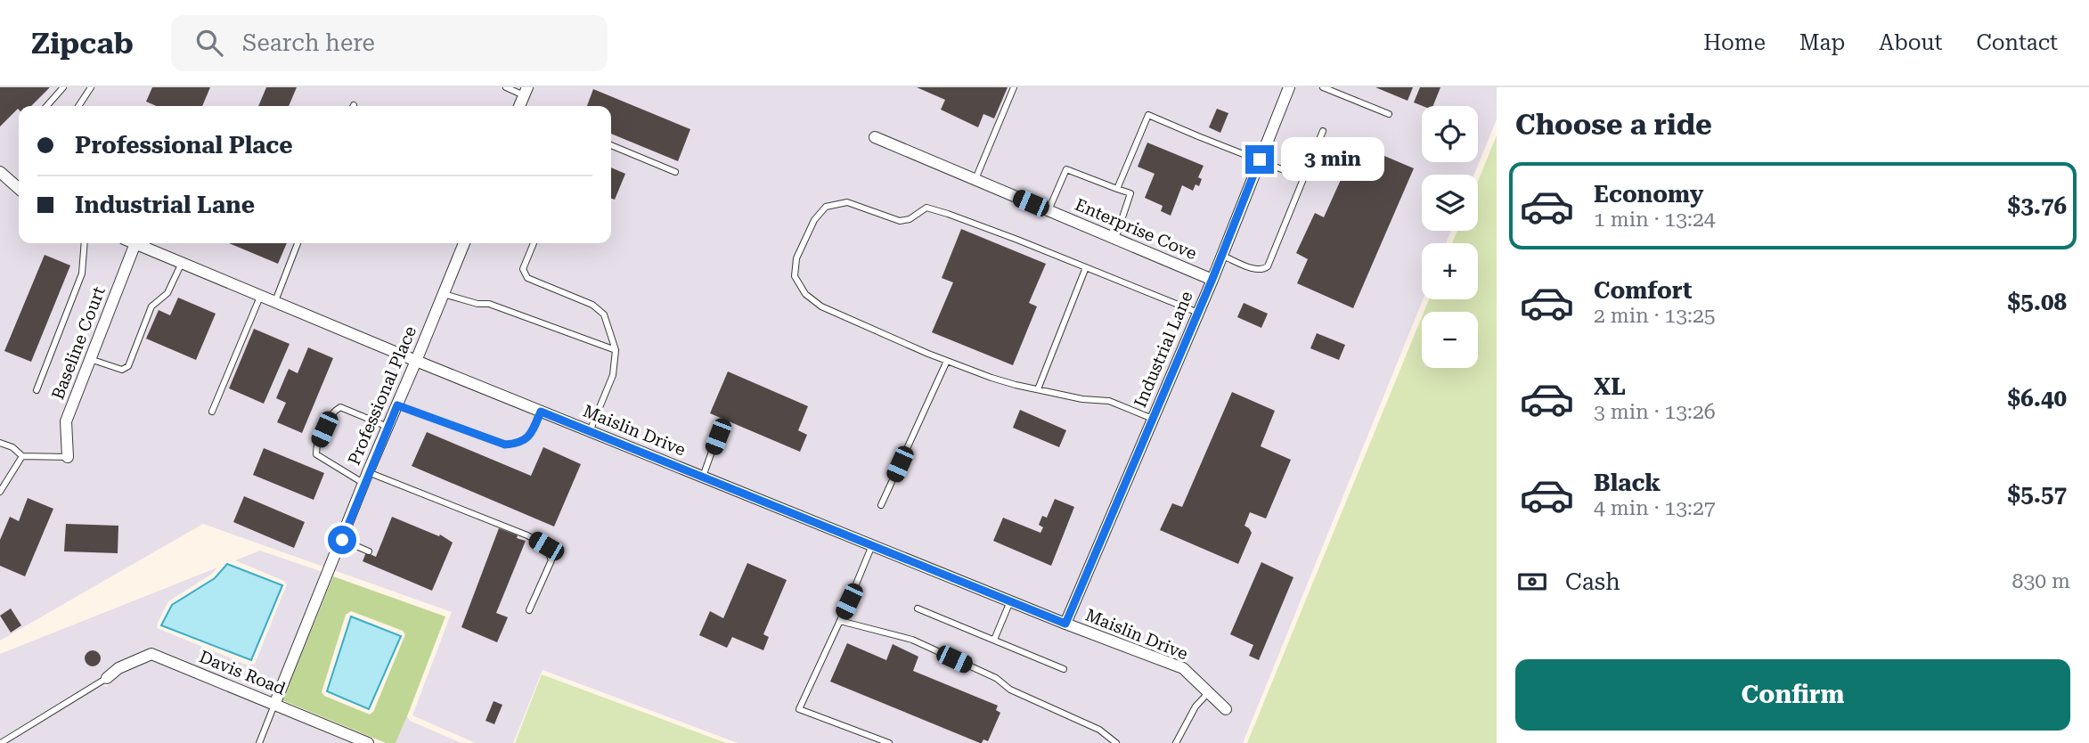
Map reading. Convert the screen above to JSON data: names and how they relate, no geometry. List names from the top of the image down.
{
  "streets": {
    "street": [
      "Enterprise Cove",
      "Baseline Court",
      "Industrial Lane",
      "Professional Place",
      "Maislin Drive",
      "Davis Road"
    ]
  },
  "crossings": [
    ["Enterprise Cove", "Industrial Lane"],
    ["Industrial Lane", "Maislin Drive"],
    ["Professional Place", "Maislin Drive"],
    ["Professional Place", "Davis Road"]
  ],
  "page": {
    "header": "Zipcab",
    "search": "Search here",
    "nav": [
      "Home",
      "Map",
      "About",
      "Contact"
    ],
    "heading": "Choose a ride",
    "map_buttons": ["+", "−"],
    "banner": ["Professional Place", "Industrial Lane"],
    "bubble": "3 min",
    "list": [
      {
        "name": "Economy",
        "note": "1 min · 13:24",
        "value": "$3.76"
      },
      {
        "name": "Comfort",
        "note": "2 min · 13:25",
        "value": "$5.08"
      },
      {
        "name": "XL",
        "note": "3 min · 13:26",
        "value": "$6.40"
      },
      {
        "name": "Black",
        "note": "4 min · 13:27",
        "value": "$5.57"
      }
    ],
    "pay": ["Cash", "830 m"],
    "buttons": "Confirm"
  }
}
